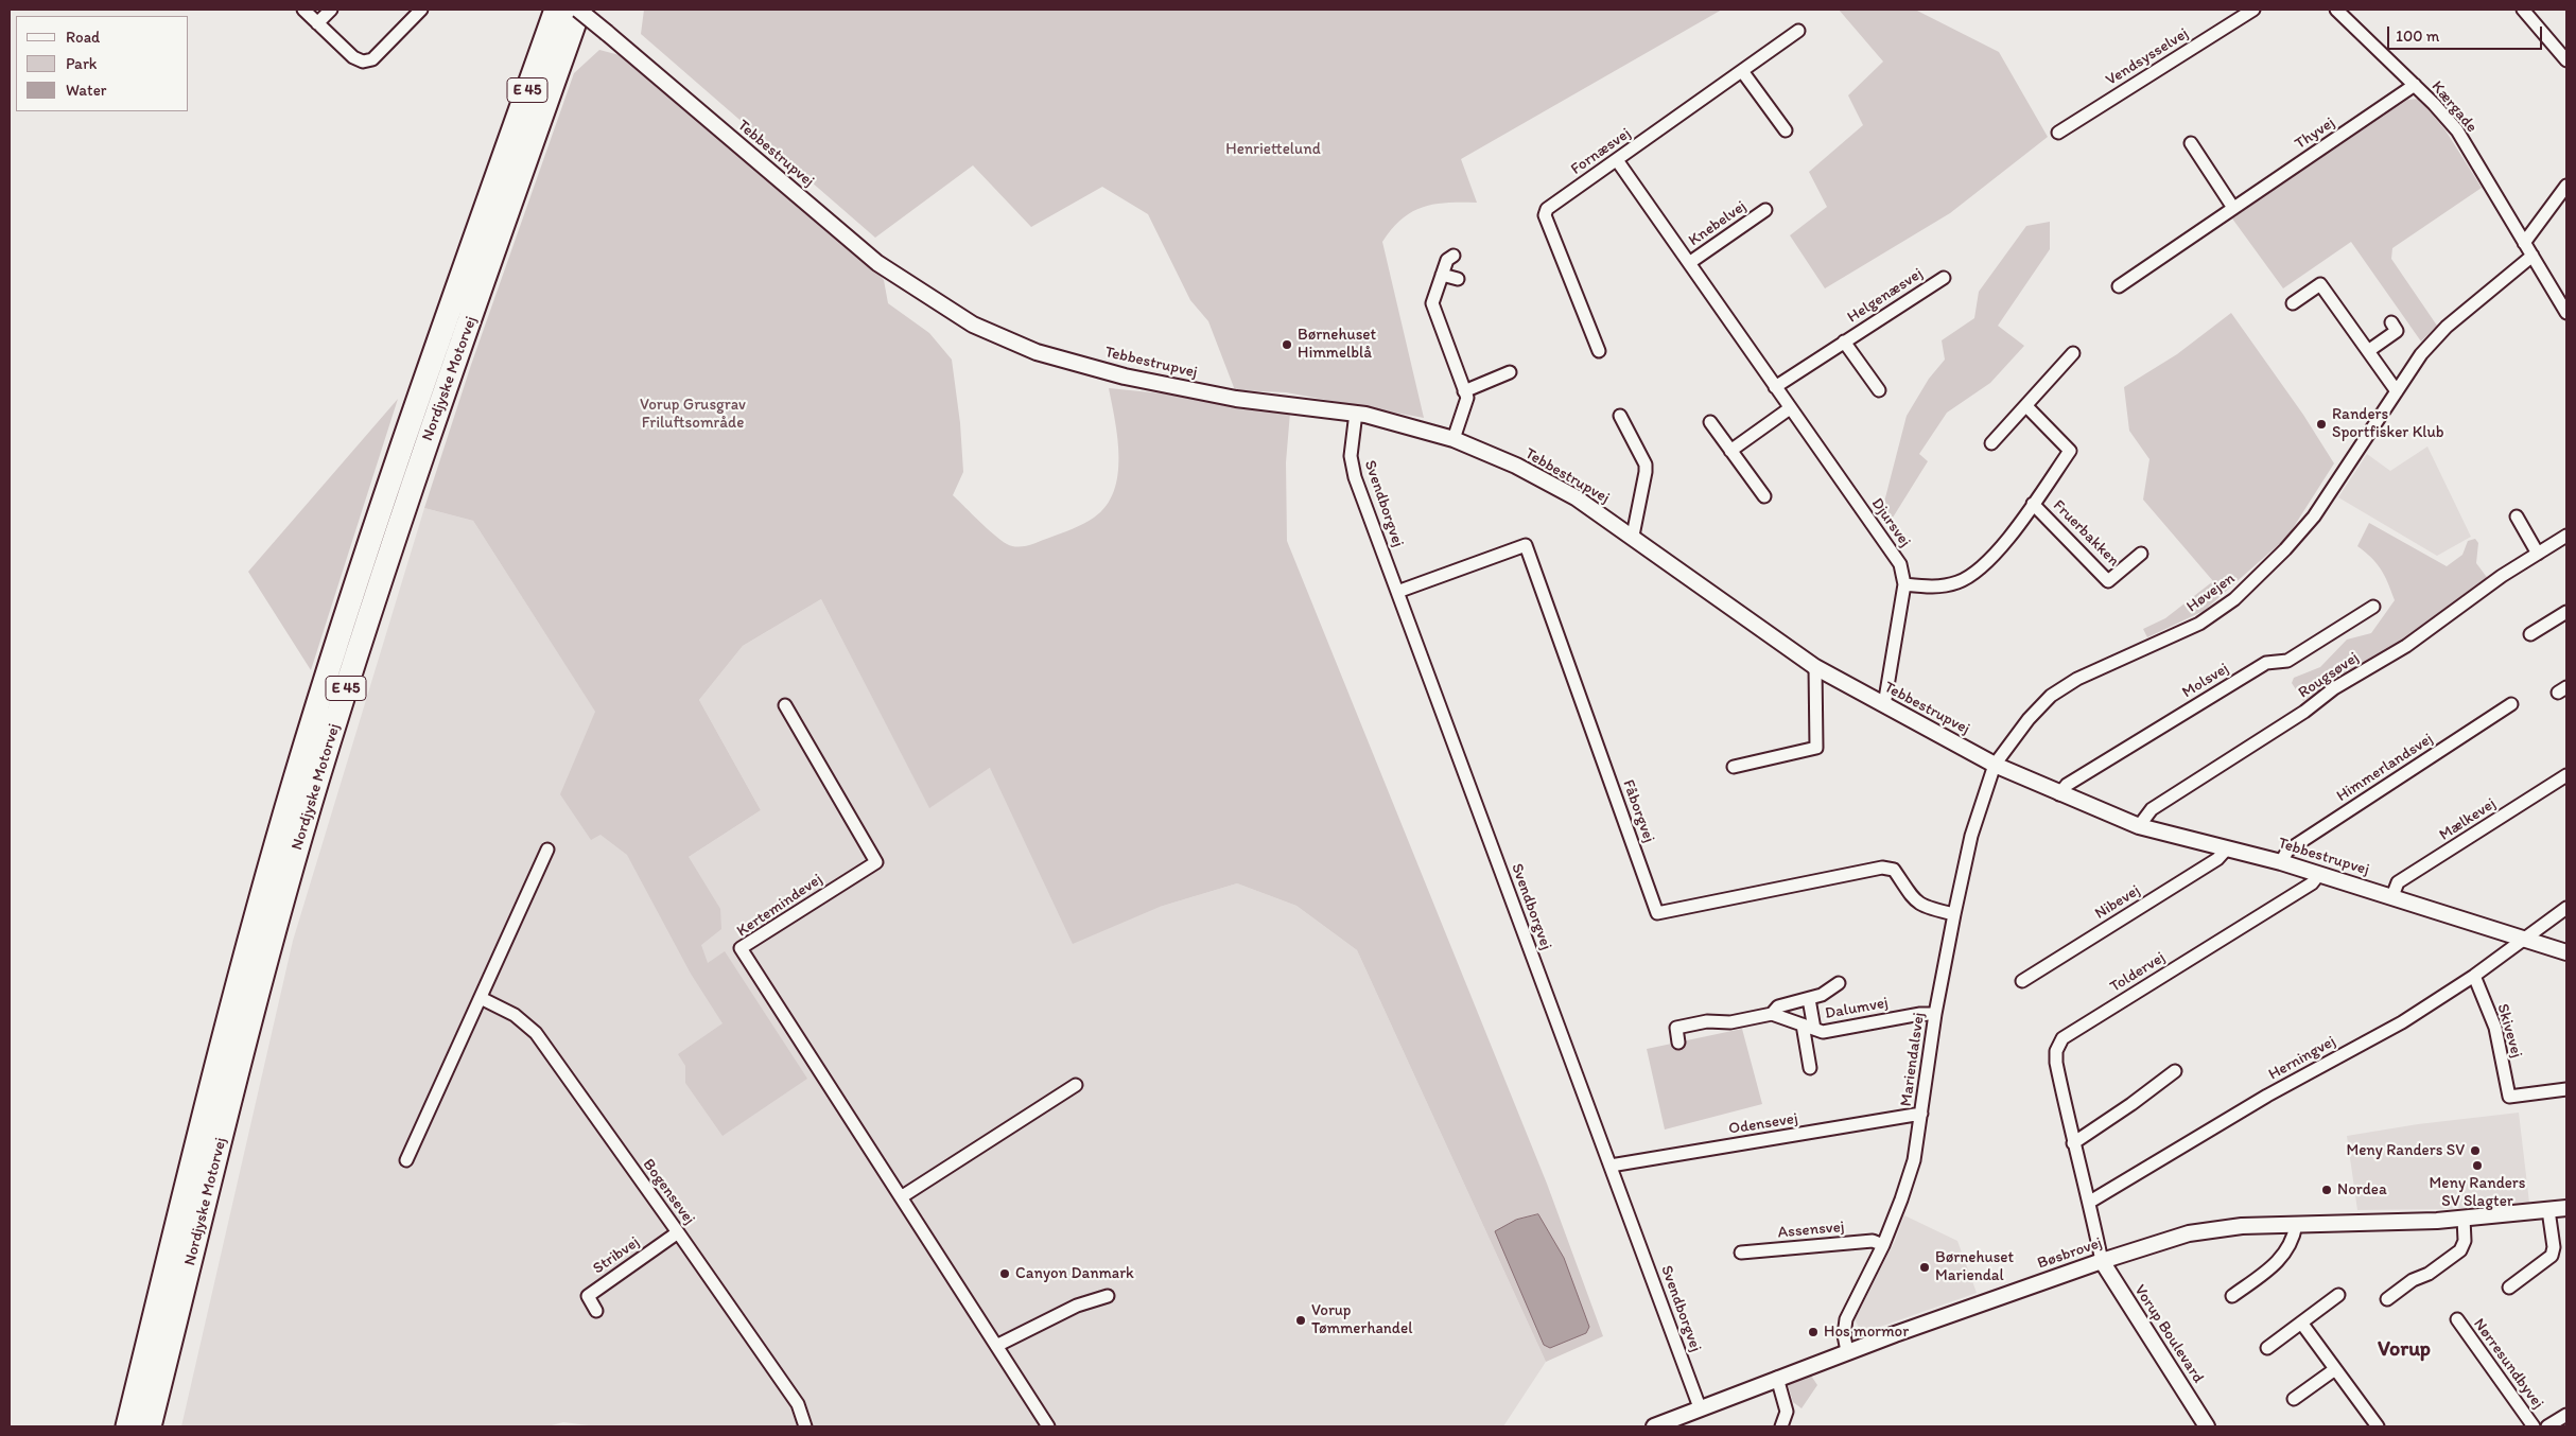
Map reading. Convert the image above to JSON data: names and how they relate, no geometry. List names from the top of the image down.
{
  "streets": {
    "highway": ["E 45", "Nordjyske Motorvej"],
    "street": [
      "Vendsysselvej",
      "Kærgade",
      "Thyvej",
      "Fornæsvej",
      "Tebbestrupvej",
      "Knebelvej",
      "Helgenæsvej",
      "Svendborgvej",
      "Djursvej",
      "Fruerbakken",
      "Høvejen",
      "Rougsøvej",
      "Molsvej",
      "Himmerlandsvej",
      "Fåborgvej",
      "Mælkevej",
      "Nibevej",
      "Kertemindevej",
      "Toldervej",
      "Dalumvej",
      "Skivevej",
      "Herningvej",
      "Mariendalsvej",
      "Odensevej",
      "Bogensevej",
      "Assensvej",
      "Bøsbrovej",
      "Stribvej",
      "Vorup Boulevard",
      "Nørresundbyvej"
    ]
  },
  "crossings": [
    ["Kærgade", "Thyvej"],
    ["Kærgade", "Høvejen"],
    ["Fornæsvej", "Djursvej"],
    ["Tebbestrupvej", "Nordjyske Motorvej"],
    ["Tebbestrupvej", "Svendborgvej"],
    ["Tebbestrupvej", "Djursvej"],
    ["Tebbestrupvej", "Høvejen"],
    ["Tebbestrupvej", "Rougsøvej"],
    ["Tebbestrupvej", "Molsvej"],
    ["Tebbestrupvej", "Himmerlandsvej"],
    ["Tebbestrupvej", "Mælkevej"],
    ["Tebbestrupvej", "Nibevej"],
    ["Tebbestrupvej", "Toldervej"],
    ["Tebbestrupvej", "Herningvej"],
    ["Tebbestrupvej", "Mariendalsvej"],
    ["Knebelvej", "Djursvej"],
    ["Helgenæsvej", "Djursvej"],
    ["Svendborgvej", "Fåborgvej"],
    ["Svendborgvej", "Odensevej"],
    ["Svendborgvej", "Bøsbrovej"],
    ["Djursvej", "Fruerbakken"],
    ["Høvejen", "Mariendalsvej"],
    ["Fåborgvej", "Mariendalsvej"],
    ["Toldervej", "Herningvej"],
    ["Toldervej", "Bøsbrovej"],
    ["Toldervej", "Vorup Boulevard"],
    ["Dalumvej", "Mariendalsvej"],
    ["Skivevej", "Herningvej"],
    ["Mariendalsvej", "Odensevej"],
    ["Mariendalsvej", "Assensvej"],
    ["Mariendalsvej", "Bøsbrovej"],
    ["Bogensevej", "Stribvej"],
    ["Bøsbrovej", "Vorup Boulevard"]
  ],
  "districts": ["Vorup"],
  "parks": ["Henriettelund", "Vorup Grusgrav Friluftsområde"],
  "places": [
    "Børnehuset Himmelblå",
    "Randers Sportfisker Klub",
    "Meny Randers SV",
    "Meny Randers SV Slagter",
    "Nordea",
    "Børnehuset Mariendal",
    "Canyon Danmark",
    "Vorup Tømmerhandel",
    "Hos mormor"
  ],
  "legend": ["Road", "Park", "Water"],
  "scale_bar": "100 m"
}
